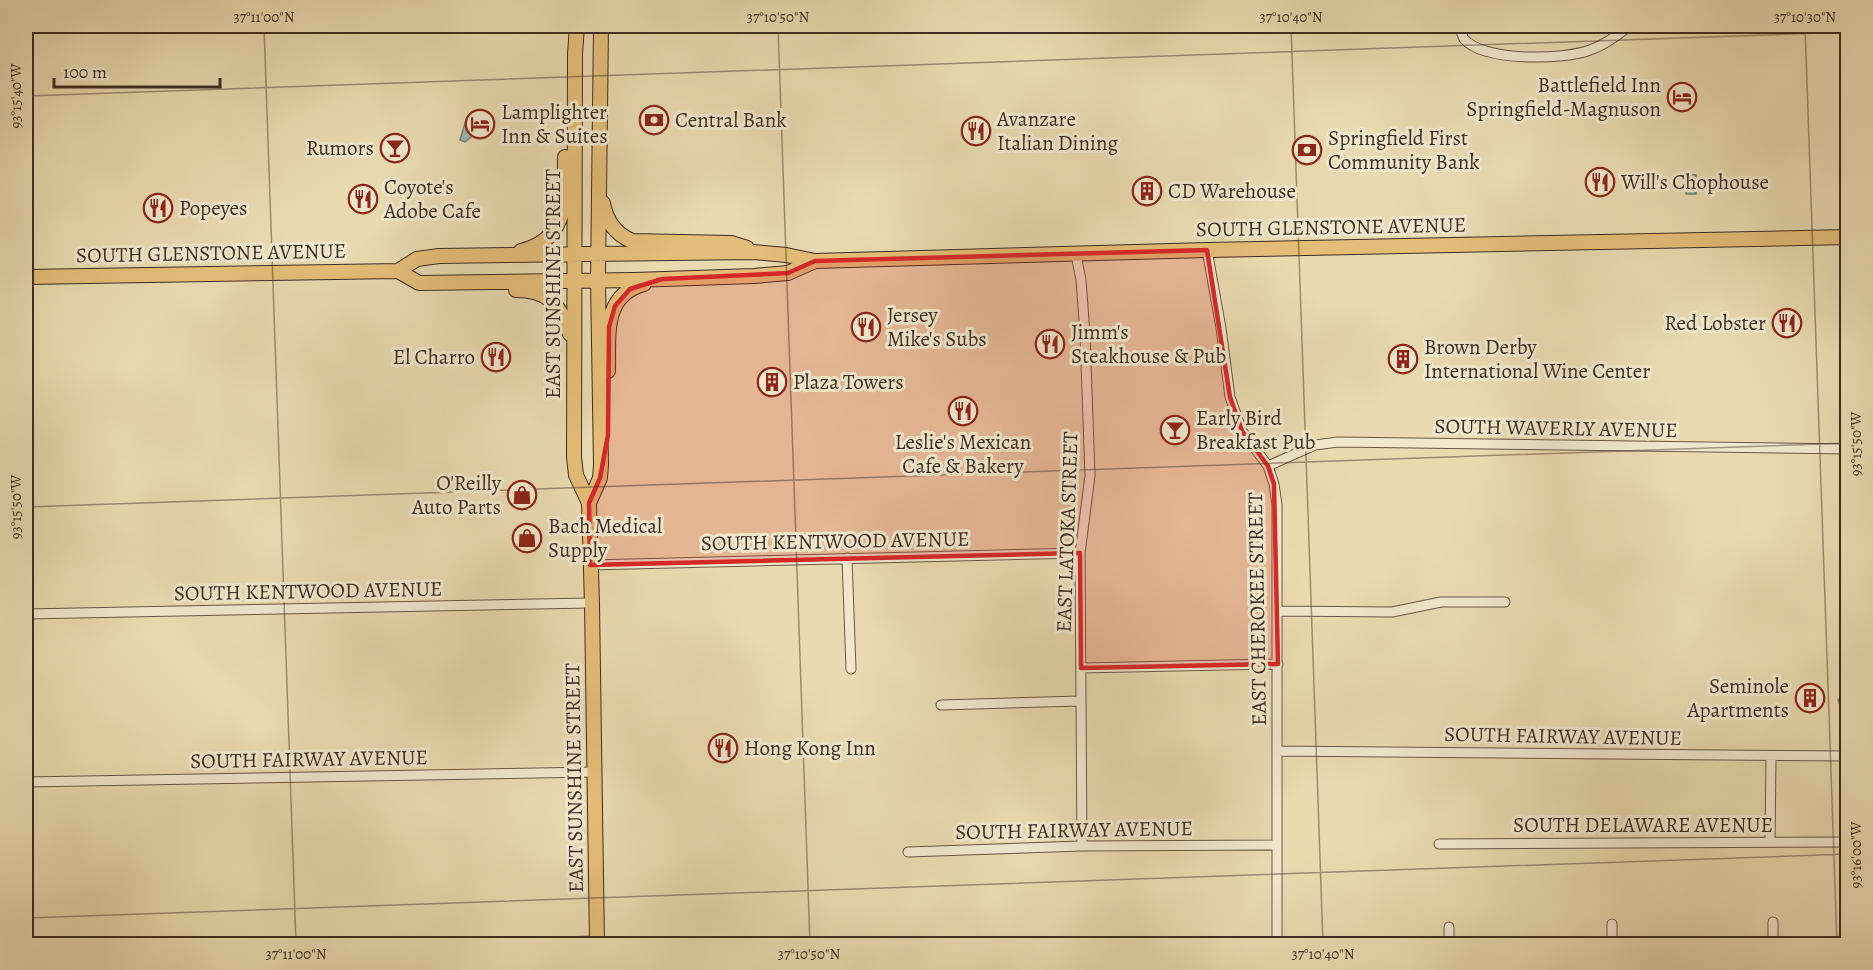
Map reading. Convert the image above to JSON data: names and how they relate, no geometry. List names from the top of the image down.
{
  "streets": {
    "main road": ["SOUTH GLENSTONE AVENUE", "EAST SUNSHINE STREET"],
    "street": [
      "SOUTH WAVERLY AVENUE",
      "EAST LATOKA STREET",
      "SOUTH KENTWOOD AVENUE",
      "EAST CHEROKEE STREET",
      "SOUTH FAIRWAY AVENUE",
      "SOUTH DELAWARE AVENUE"
    ]
  },
  "crossings": [
    ["SOUTH GLENSTONE AVENUE", "EAST SUNSHINE STREET"],
    ["SOUTH GLENSTONE AVENUE", "EAST LATOKA STREET"],
    ["SOUTH GLENSTONE AVENUE", "EAST CHEROKEE STREET"],
    ["EAST SUNSHINE STREET", "SOUTH KENTWOOD AVENUE"],
    ["EAST SUNSHINE STREET", "SOUTH FAIRWAY AVENUE"],
    ["SOUTH WAVERLY AVENUE", "EAST CHEROKEE STREET"],
    ["EAST LATOKA STREET", "SOUTH KENTWOOD AVENUE"],
    ["EAST LATOKA STREET", "SOUTH FAIRWAY AVENUE"],
    ["EAST CHEROKEE STREET", "SOUTH FAIRWAY AVENUE"]
  ],
  "places": {
    "hotel": ["Battlefield Inn Springfield-Magnuson", "Lamplighter Inn & Suites"],
    "bank": ["Central Bank", "Springfield First Community Bank"],
    "restaurant": [
      "Avanzare Italian Dining",
      "Will's Chophouse",
      "Coyote's Adobe Cafe",
      "Popeyes",
      "Red Lobster",
      "Jersey Mike's Subs",
      "Jimm's Steakhouse & Pub",
      "El Charro",
      "Leslie's Mexican Cafe & Bakery",
      "Hong Kong Inn"
    ],
    "bar": ["Rumors", "Early Bird Breakfast Pub"],
    "building": [
      "CD Warehouse",
      "Brown Derby International Wine Center",
      "Plaza Towers",
      "Seminole Apartments"
    ],
    "shop": ["O'Reilly Auto Parts", "Bach Medical Supply"]
  },
  "scale_bar": "100 m",
  "coordinates": [
    "37°11'00\"N",
    "37°10'50\"N",
    "37°10'40\"N",
    "37°10'30\"N",
    "93°15'40\"W",
    "93°15'50\"W",
    "93°16'00\"W"
  ]
}
